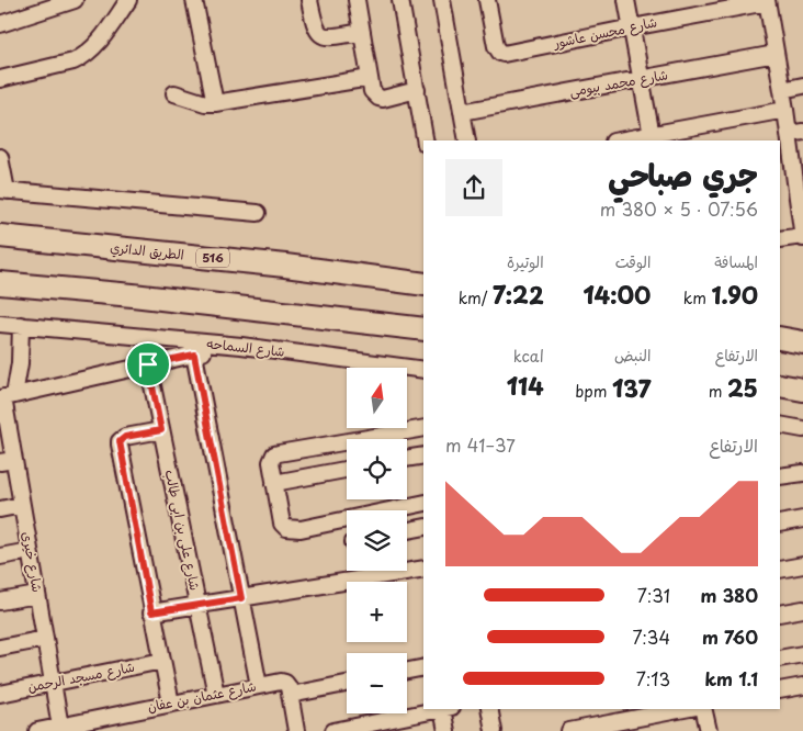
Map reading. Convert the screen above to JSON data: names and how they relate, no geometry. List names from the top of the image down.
{
  "streets": {
    "highway": ["الطريق الدائري", "516"],
    "street": [
      "شارع محسن عاشور",
      "شارع محمد بيومى",
      "شارع السماحه",
      "شارع على بن ابى طالب",
      "شارع خيرى",
      "شارع مسجد الرحمن",
      "شارع عثمان بن عفان"
    ]
  },
  "crossings": [
    ["شارع السماحه", "شارع خيرى"],
    ["شارع على بن ابى طالب", "شارع عثمان بن عفان"],
    ["شارع خيرى", "شارع مسجد الرحمن"],
    ["شارع خيرى", "شارع عثمان بن عفان"]
  ],
  "north": "top",
  "page": {
    "heading": ["جري صباحي", "07:56 · 5 × 380 m"],
    "stats": [
      ["المسافة", "1.90 km"],
      ["الوقت", "14:00"],
      ["الوتيرة", "7:22 /km"],
      ["الارتفاع", "25 m"],
      ["النبض", "137 bpm"],
      ["kcal", "114"]
    ],
    "map_buttons": ["+", "−"],
    "chart": ["الارتفاع", "37–41 m"],
    "list": [
      {
        "name": "380 m",
        "note": "7:31"
      },
      {
        "name": "760 m",
        "note": "7:34"
      },
      {
        "name": "1.1 km",
        "note": "7:13"
      }
    ]
  }
}
